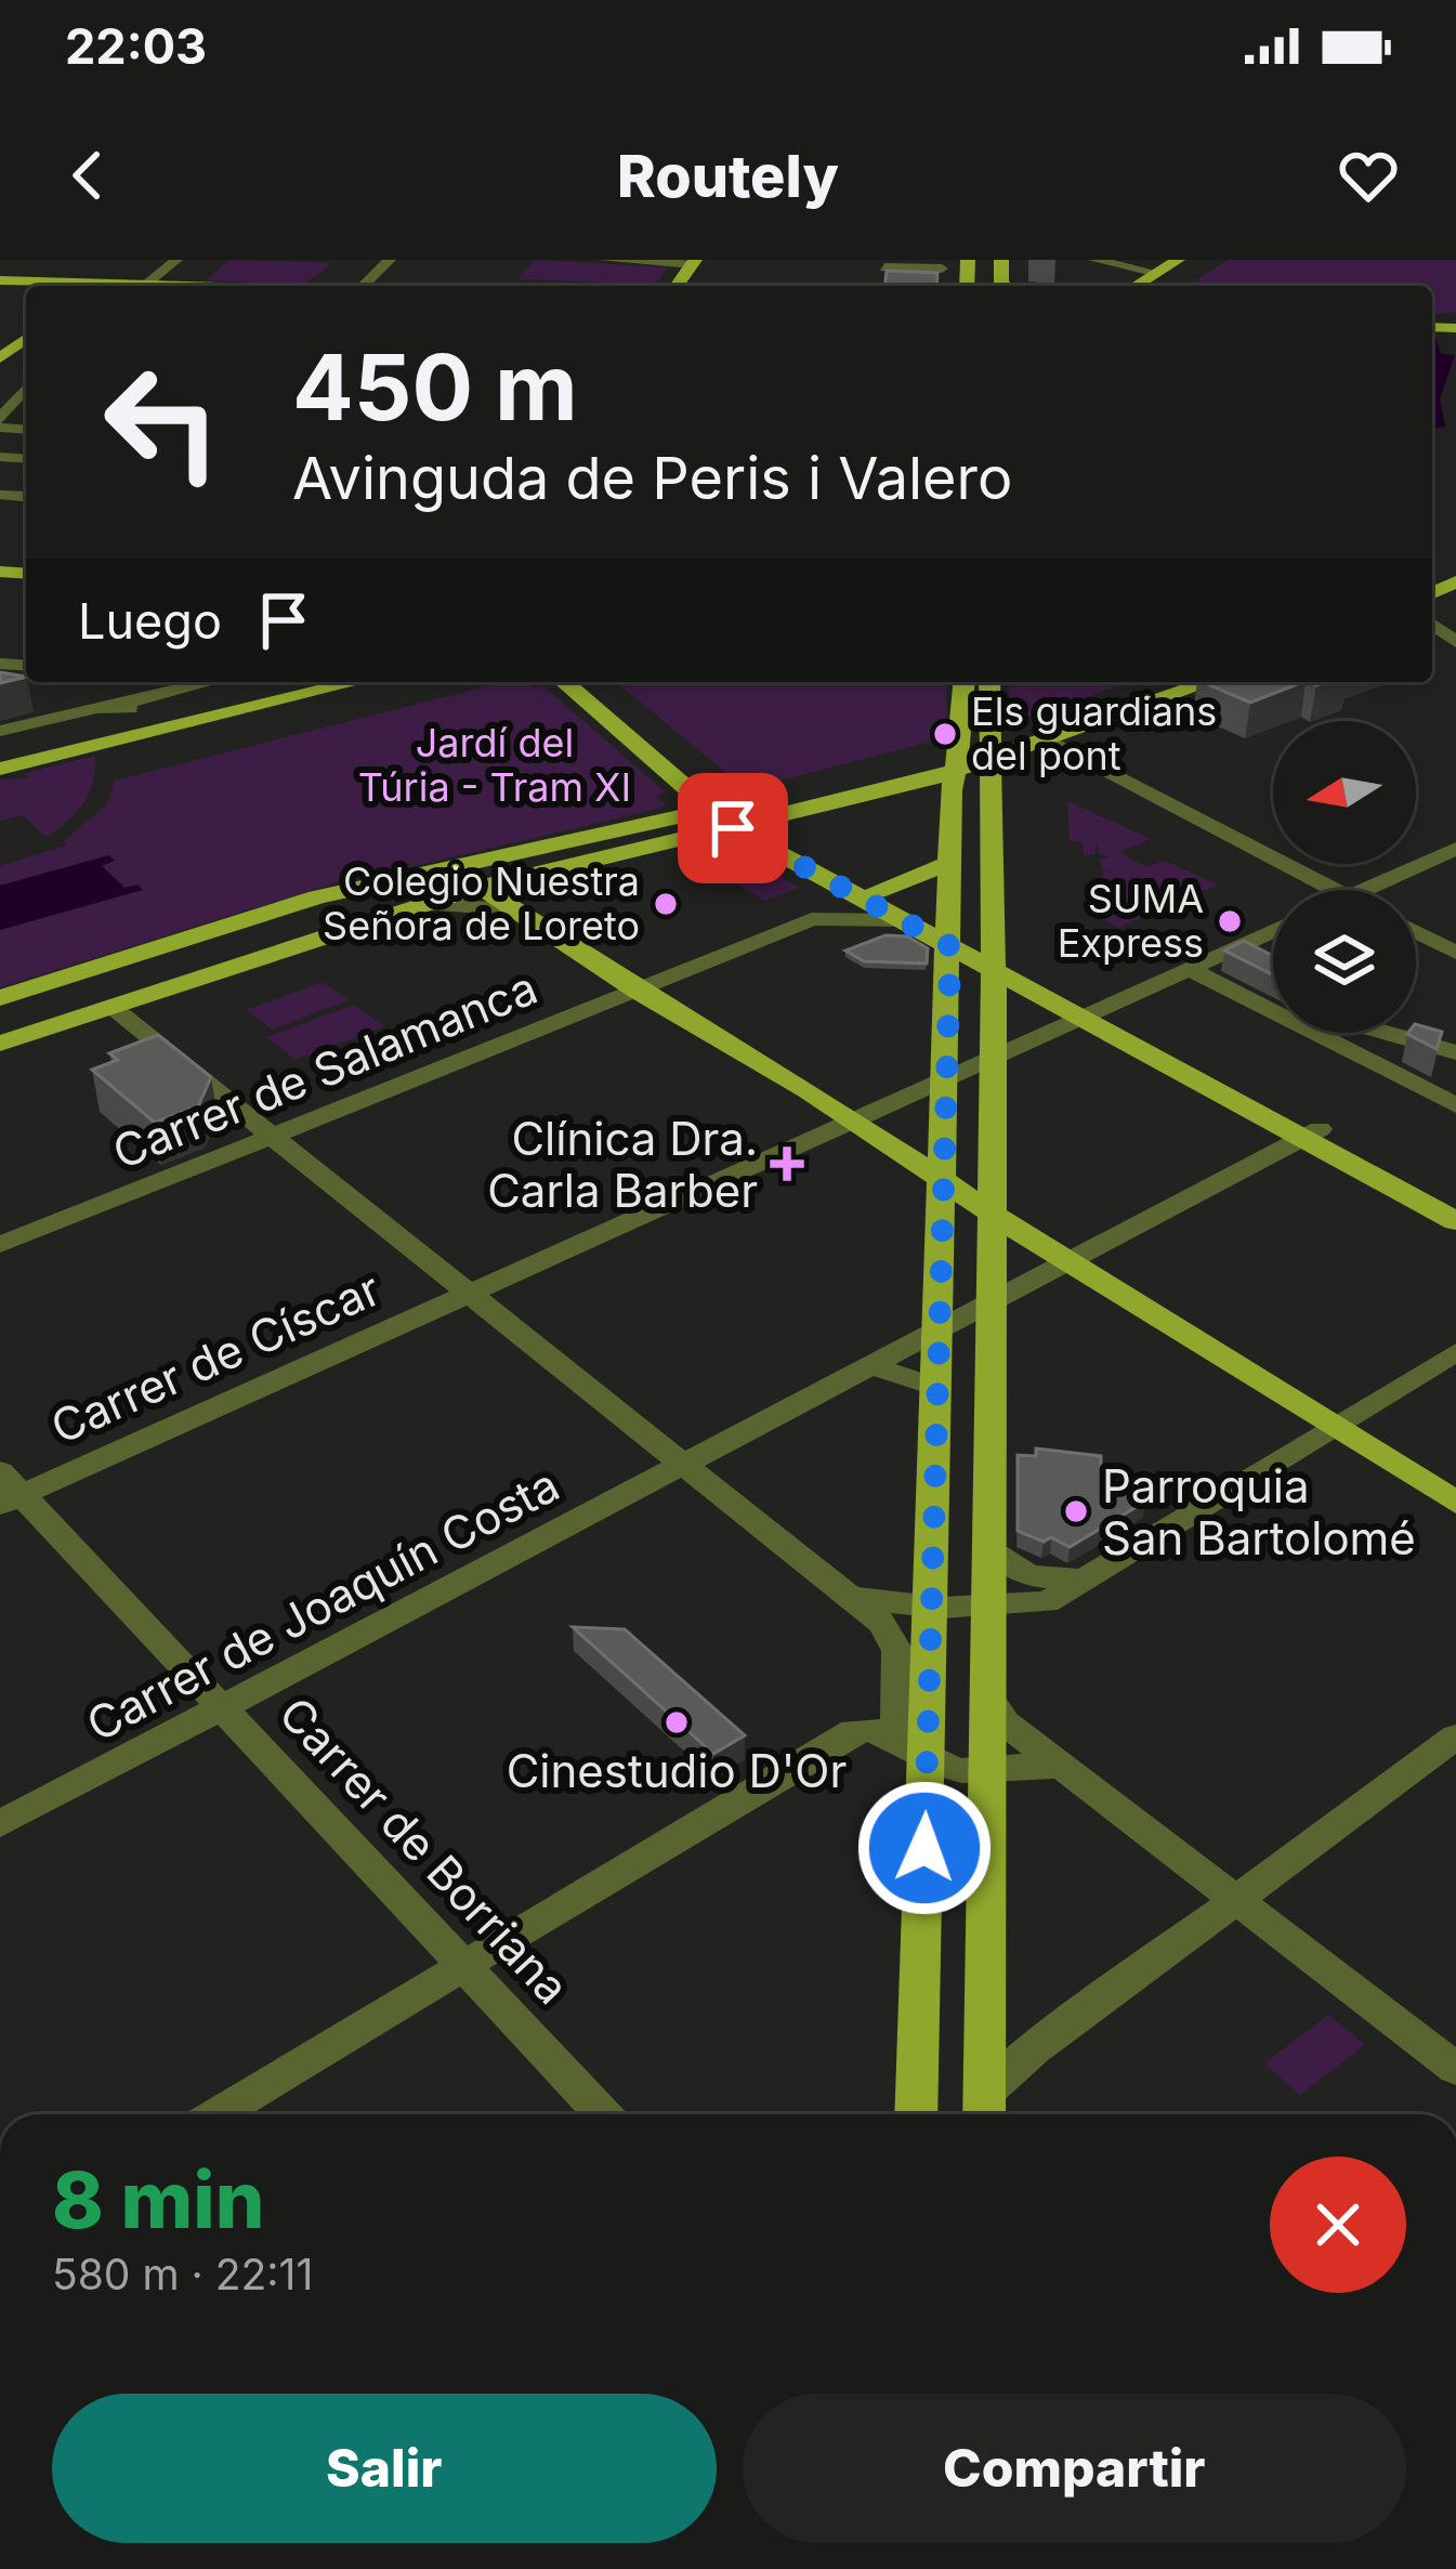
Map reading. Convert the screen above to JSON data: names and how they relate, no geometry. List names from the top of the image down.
{
  "streets": {
    "street": [
      "Carrer de Salamanca",
      "Carrer de Císcar",
      "Carrer de Joaquín Costa",
      "Carrer de Borriana"
    ]
  },
  "crossings": [
    ["Carrer de Císcar", "Carrer de Borriana"],
    ["Carrer de Joaquín Costa", "Carrer de Borriana"]
  ],
  "parks": ["Jardí del Túria - Tram XI"],
  "places": {
    "other": [
      "Els guardians del pont",
      "Colegio Nuestra Señora de Loreto",
      "SUMA Express",
      "Parroquia San Bartolomé",
      "Cinestudio D'Or"
    ],
    "health": ["Clínica Dra. Carla Barber"]
  },
  "north": "left",
  "page": {
    "status": "22:03",
    "header": "Routely",
    "turn": ["450 m", "Avinguda de Peris i Valero"],
    "then": "Luego",
    "heading": ["8 min", "580 m · 22:11"],
    "buttons": ["Salir", "Compartir"]
  }
}
